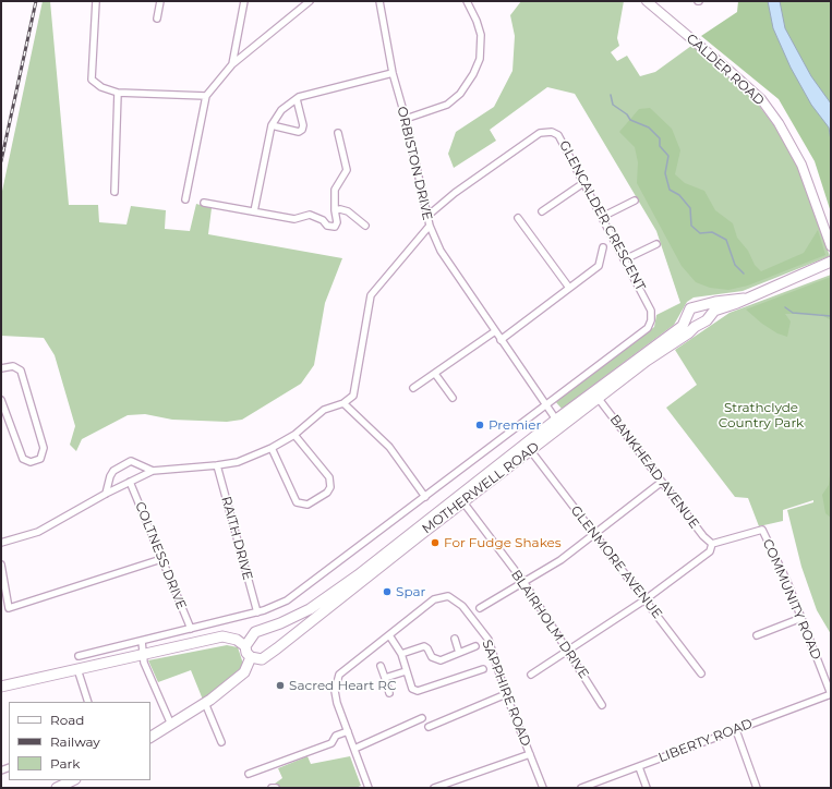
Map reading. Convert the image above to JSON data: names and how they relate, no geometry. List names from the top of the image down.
{
  "streets": {
    "main road": ["MOTHERWELL ROAD"],
    "street": [
      "CALDER ROAD",
      "ORBISTON DRIVE",
      "GLENCALDER CRESCENT",
      "BANKHEAD AVENUE",
      "RAITH DRIVE",
      "COLTNESS DRIVE",
      "GLENMORE AVENUE",
      "COMMUNITY ROAD",
      "BLAIRHOLM DRIVE",
      "SAPPHIRE ROAD",
      "LIBERTY ROAD"
    ]
  },
  "crossings": [
    ["ORBISTON DRIVE", "GLENCALDER CRESCENT"],
    ["ORBISTON DRIVE", "MOTHERWELL ROAD"],
    ["GLENCALDER CRESCENT", "MOTHERWELL ROAD"],
    ["BANKHEAD AVENUE", "MOTHERWELL ROAD"],
    ["BANKHEAD AVENUE", "COMMUNITY ROAD"],
    ["MOTHERWELL ROAD", "RAITH DRIVE"],
    ["MOTHERWELL ROAD", "COLTNESS DRIVE"],
    ["MOTHERWELL ROAD", "GLENMORE AVENUE"],
    ["MOTHERWELL ROAD", "BLAIRHOLM DRIVE"],
    ["COMMUNITY ROAD", "LIBERTY ROAD"]
  ],
  "parks": ["Strathclyde Country Park"],
  "places": [
    "Premier",
    "For Fudge Shakes",
    "Spar",
    "Sacred Heart RC"
  ],
  "legend": ["Road", "Railway", "Park"]
}
